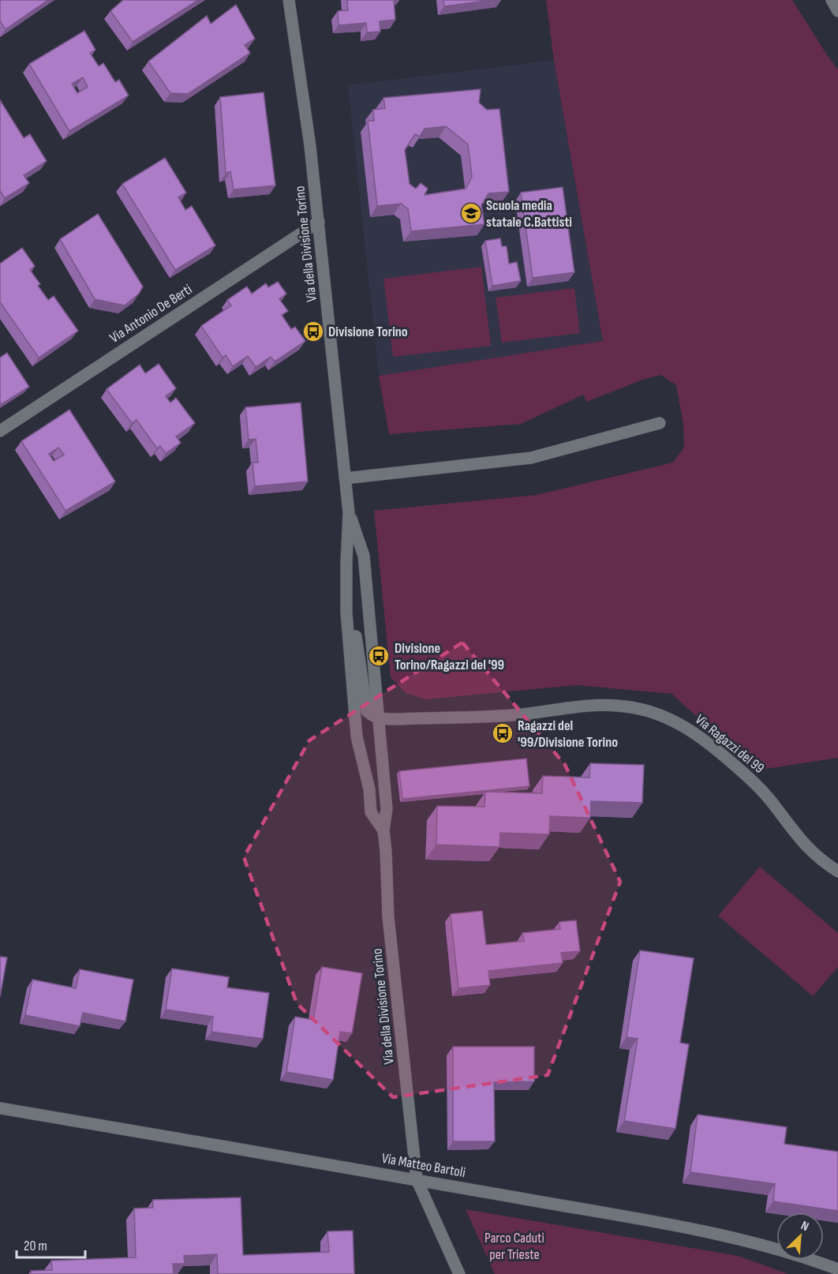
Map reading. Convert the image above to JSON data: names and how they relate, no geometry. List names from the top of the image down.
{
  "streets": {
    "street": [
      "Via della Divisione Torino",
      "Via Antonio De Berti",
      "Via Ragazzi del 99",
      "Via Matteo Bartoli"
    ]
  },
  "crossings": [
    ["Via della Divisione Torino", "Via Antonio De Berti"],
    ["Via della Divisione Torino", "Via Ragazzi del 99"],
    ["Via della Divisione Torino", "Via Matteo Bartoli"]
  ],
  "parks": ["Parco Caduti per Trieste"],
  "places": {
    "school or university": ["Scuola media statale C.Battisti"],
    "bus stop": ["Divisione Torino", "Divisione Torino/Ragazzi del '99", "Ragazzi del '99/Divisione Torino"]
  },
  "scale_bar": "20 m",
  "north": "top right"
}
